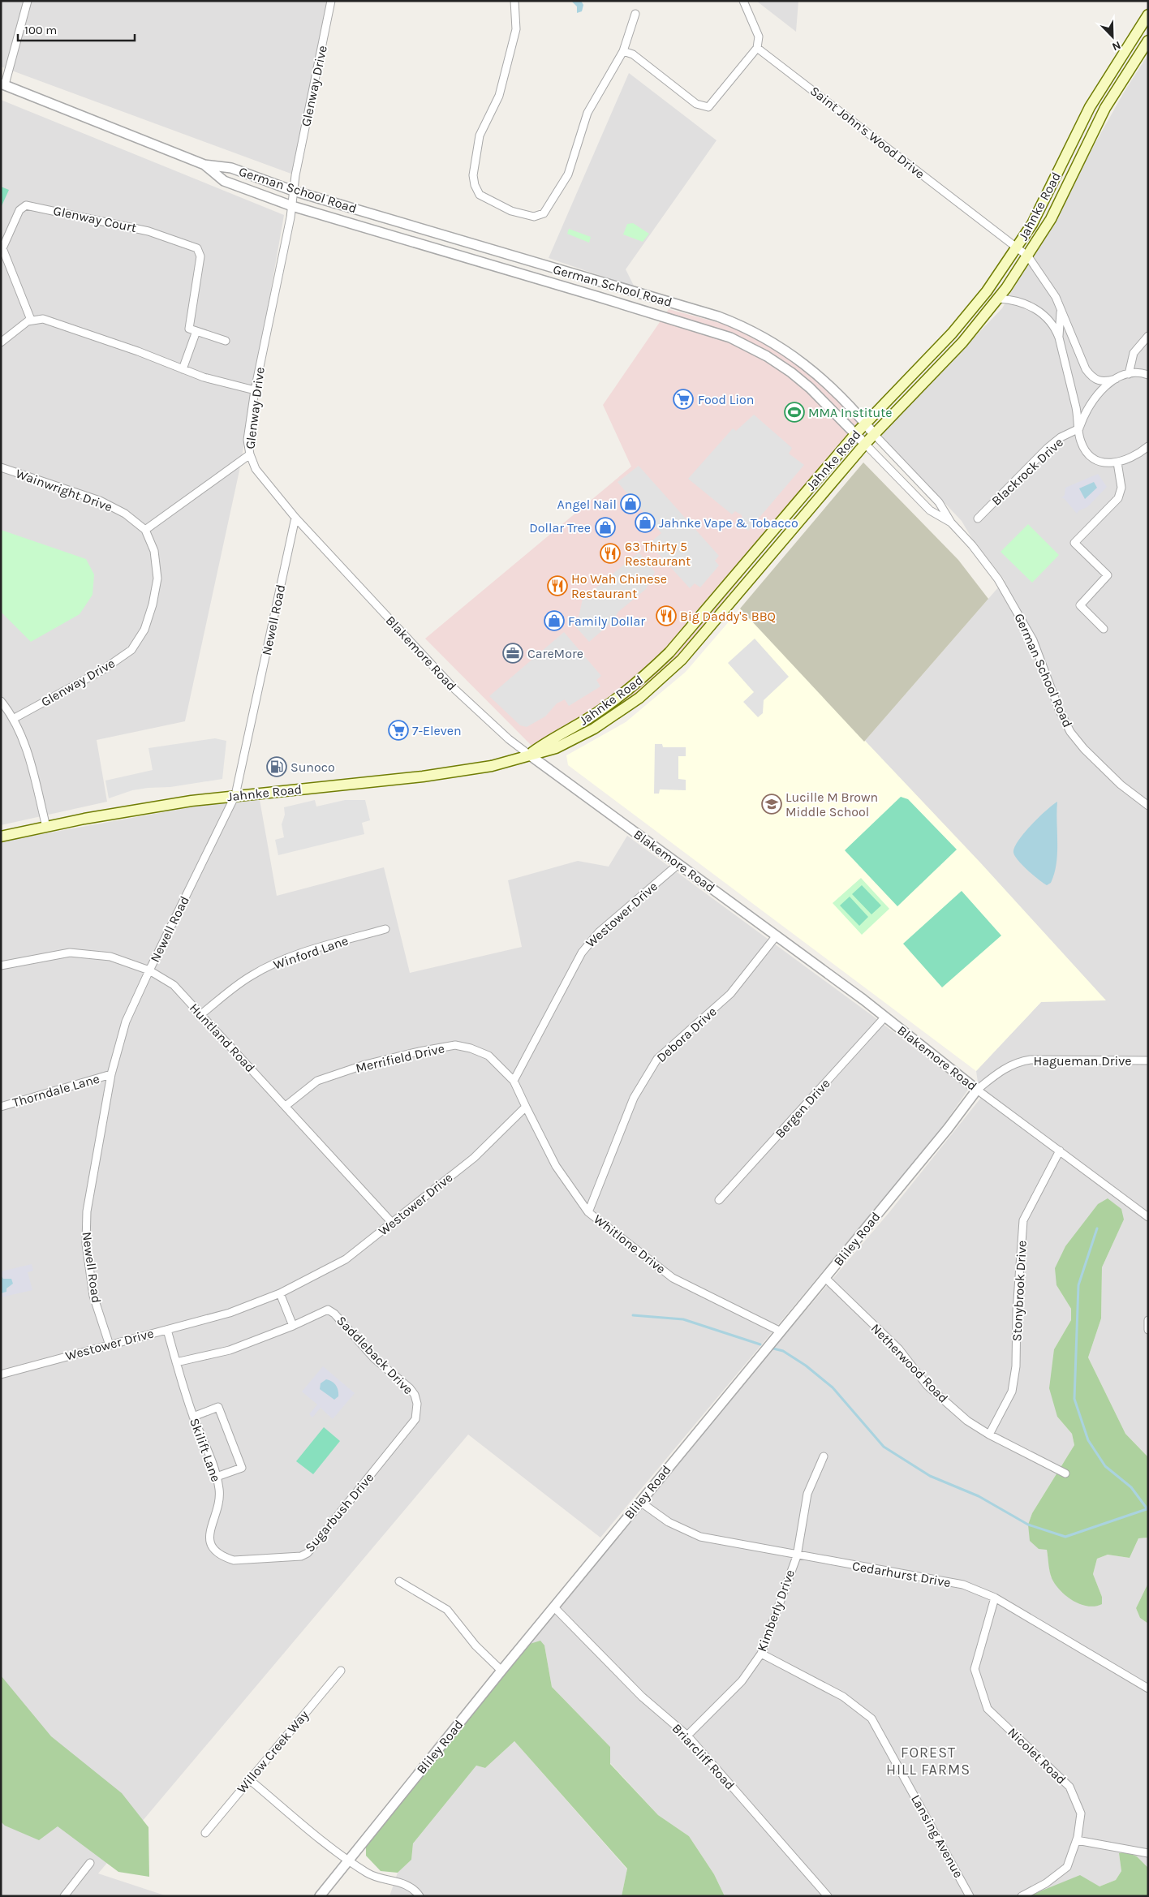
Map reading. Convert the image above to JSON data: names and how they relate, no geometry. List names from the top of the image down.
{
  "streets": {
    "main road": ["Jahnke Road"],
    "street": [
      "Glenway Drive",
      "Saint John's Wood Drive",
      "German School Road",
      "Glenway Court",
      "Blackrock Drive",
      "Wainwright Drive",
      "Newell Road",
      "Blakemore Road",
      "Westower Drive",
      "Winford Lane",
      "Debora Drive",
      "Huntland Road",
      "Merrifield Drive",
      "Hagueman Drive",
      "Thorndale Lane",
      "Bergen Drive",
      "Bliley Road",
      "Whitlone Drive",
      "Stonybrook Drive",
      "Saddleback Drive",
      "Netherwood Road",
      "Skilift Lane",
      "Sugarbush Drive",
      "Cedarhurst Drive",
      "Kimberly Drive",
      "Willow Creek Way",
      "Nicolet Road",
      "Briarcliff Road",
      "Lansing Avenue"
    ]
  },
  "crossings": [
    ["Glenway Drive", "German School Road"],
    ["Glenway Drive", "Wainwright Drive"],
    ["Glenway Drive", "Blakemore Road"],
    ["Saint John's Wood Drive", "Jahnke Road"],
    ["German School Road", "Jahnke Road"],
    ["Jahnke Road", "Newell Road"],
    ["Jahnke Road", "Blakemore Road"],
    ["Newell Road", "Blakemore Road"],
    ["Newell Road", "Westower Drive"],
    ["Newell Road", "Huntland Road"],
    ["Newell Road", "Thorndale Lane"],
    ["Blakemore Road", "Westower Drive"],
    ["Blakemore Road", "Debora Drive"],
    ["Blakemore Road", "Hagueman Drive"],
    ["Blakemore Road", "Bergen Drive"],
    ["Blakemore Road", "Bliley Road"],
    ["Blakemore Road", "Stonybrook Drive"],
    ["Westower Drive", "Huntland Road"],
    ["Westower Drive", "Merrifield Drive"],
    ["Westower Drive", "Whitlone Drive"],
    ["Westower Drive", "Skilift Lane"],
    ["Winford Lane", "Huntland Road"],
    ["Debora Drive", "Whitlone Drive"],
    ["Huntland Road", "Merrifield Drive"],
    ["Hagueman Drive", "Bliley Road"],
    ["Bliley Road", "Whitlone Drive"],
    ["Bliley Road", "Netherwood Road"],
    ["Bliley Road", "Cedarhurst Drive"],
    ["Bliley Road", "Briarcliff Road"],
    ["Stonybrook Drive", "Netherwood Road"],
    ["Saddleback Drive", "Sugarbush Drive"],
    ["Skilift Lane", "Sugarbush Drive"],
    ["Cedarhurst Drive", "Kimberly Drive"],
    ["Cedarhurst Drive", "Nicolet Road"],
    ["Kimberly Drive", "Briarcliff Road"],
    ["Kimberly Drive", "Lansing Avenue"]
  ],
  "districts": ["FOREST HILL FARMS"],
  "places": {
    "supermarket": ["Food Lion", "7-Eleven"],
    "sports": ["MMA Institute"],
    "shop": [
      "Angel Nail",
      "Jahnke Vape & Tobacco",
      "Dollar Tree",
      "Family Dollar"
    ],
    "restaurant": ["63 Thirty 5 Restaurant", "Ho Wah Chinese Restaurant", "Big Daddy's BBQ"],
    "office": ["CareMore"],
    "fuel station": ["Sunoco"],
    "school or university": ["Lucille M Brown Middle School"]
  },
  "scale_bar": "100 m",
  "north": "bottom right"
}
